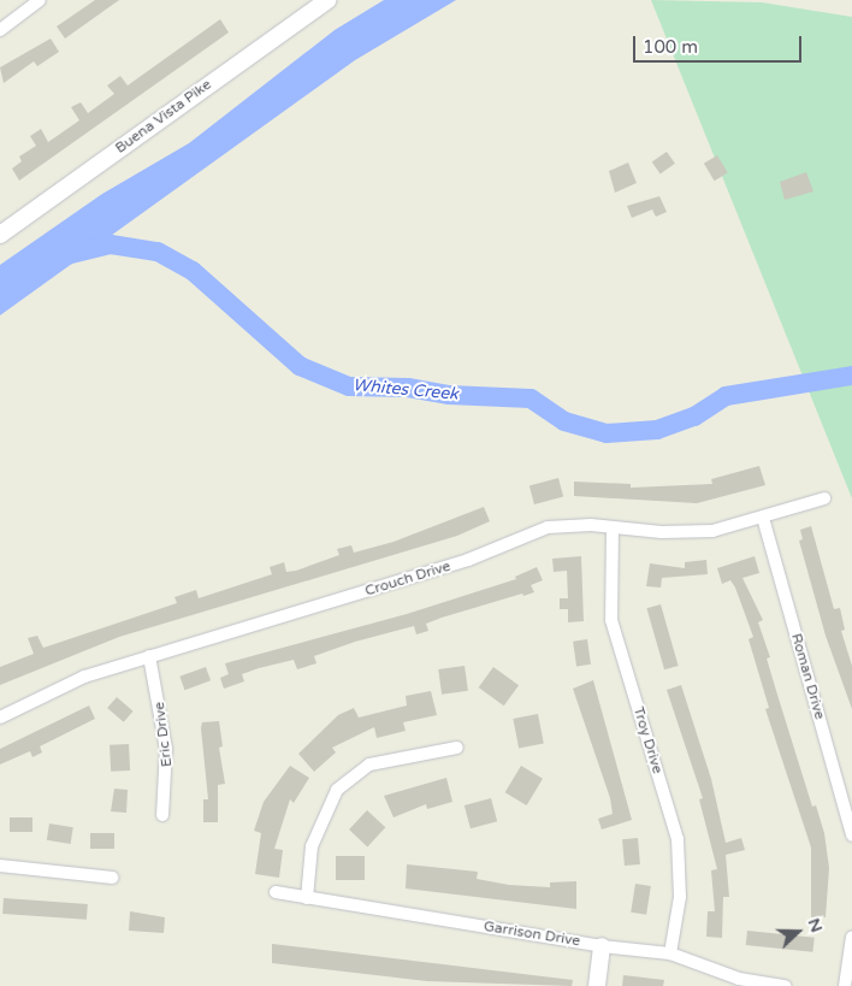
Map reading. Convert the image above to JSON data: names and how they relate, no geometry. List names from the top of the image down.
{
  "streets": {
    "main road": ["Buena Vista Pike"],
    "street": [
      "Crouch Drive",
      "Roman Drive",
      "Eric Drive",
      "Troy Drive",
      "Garrison Drive"
    ]
  },
  "crossings": [
    ["Crouch Drive", "Roman Drive"],
    ["Crouch Drive", "Eric Drive"],
    ["Crouch Drive", "Troy Drive"],
    ["Troy Drive", "Garrison Drive"]
  ],
  "water": ["Whites Creek"],
  "scale_bar": "100 m",
  "north": "right"
}
